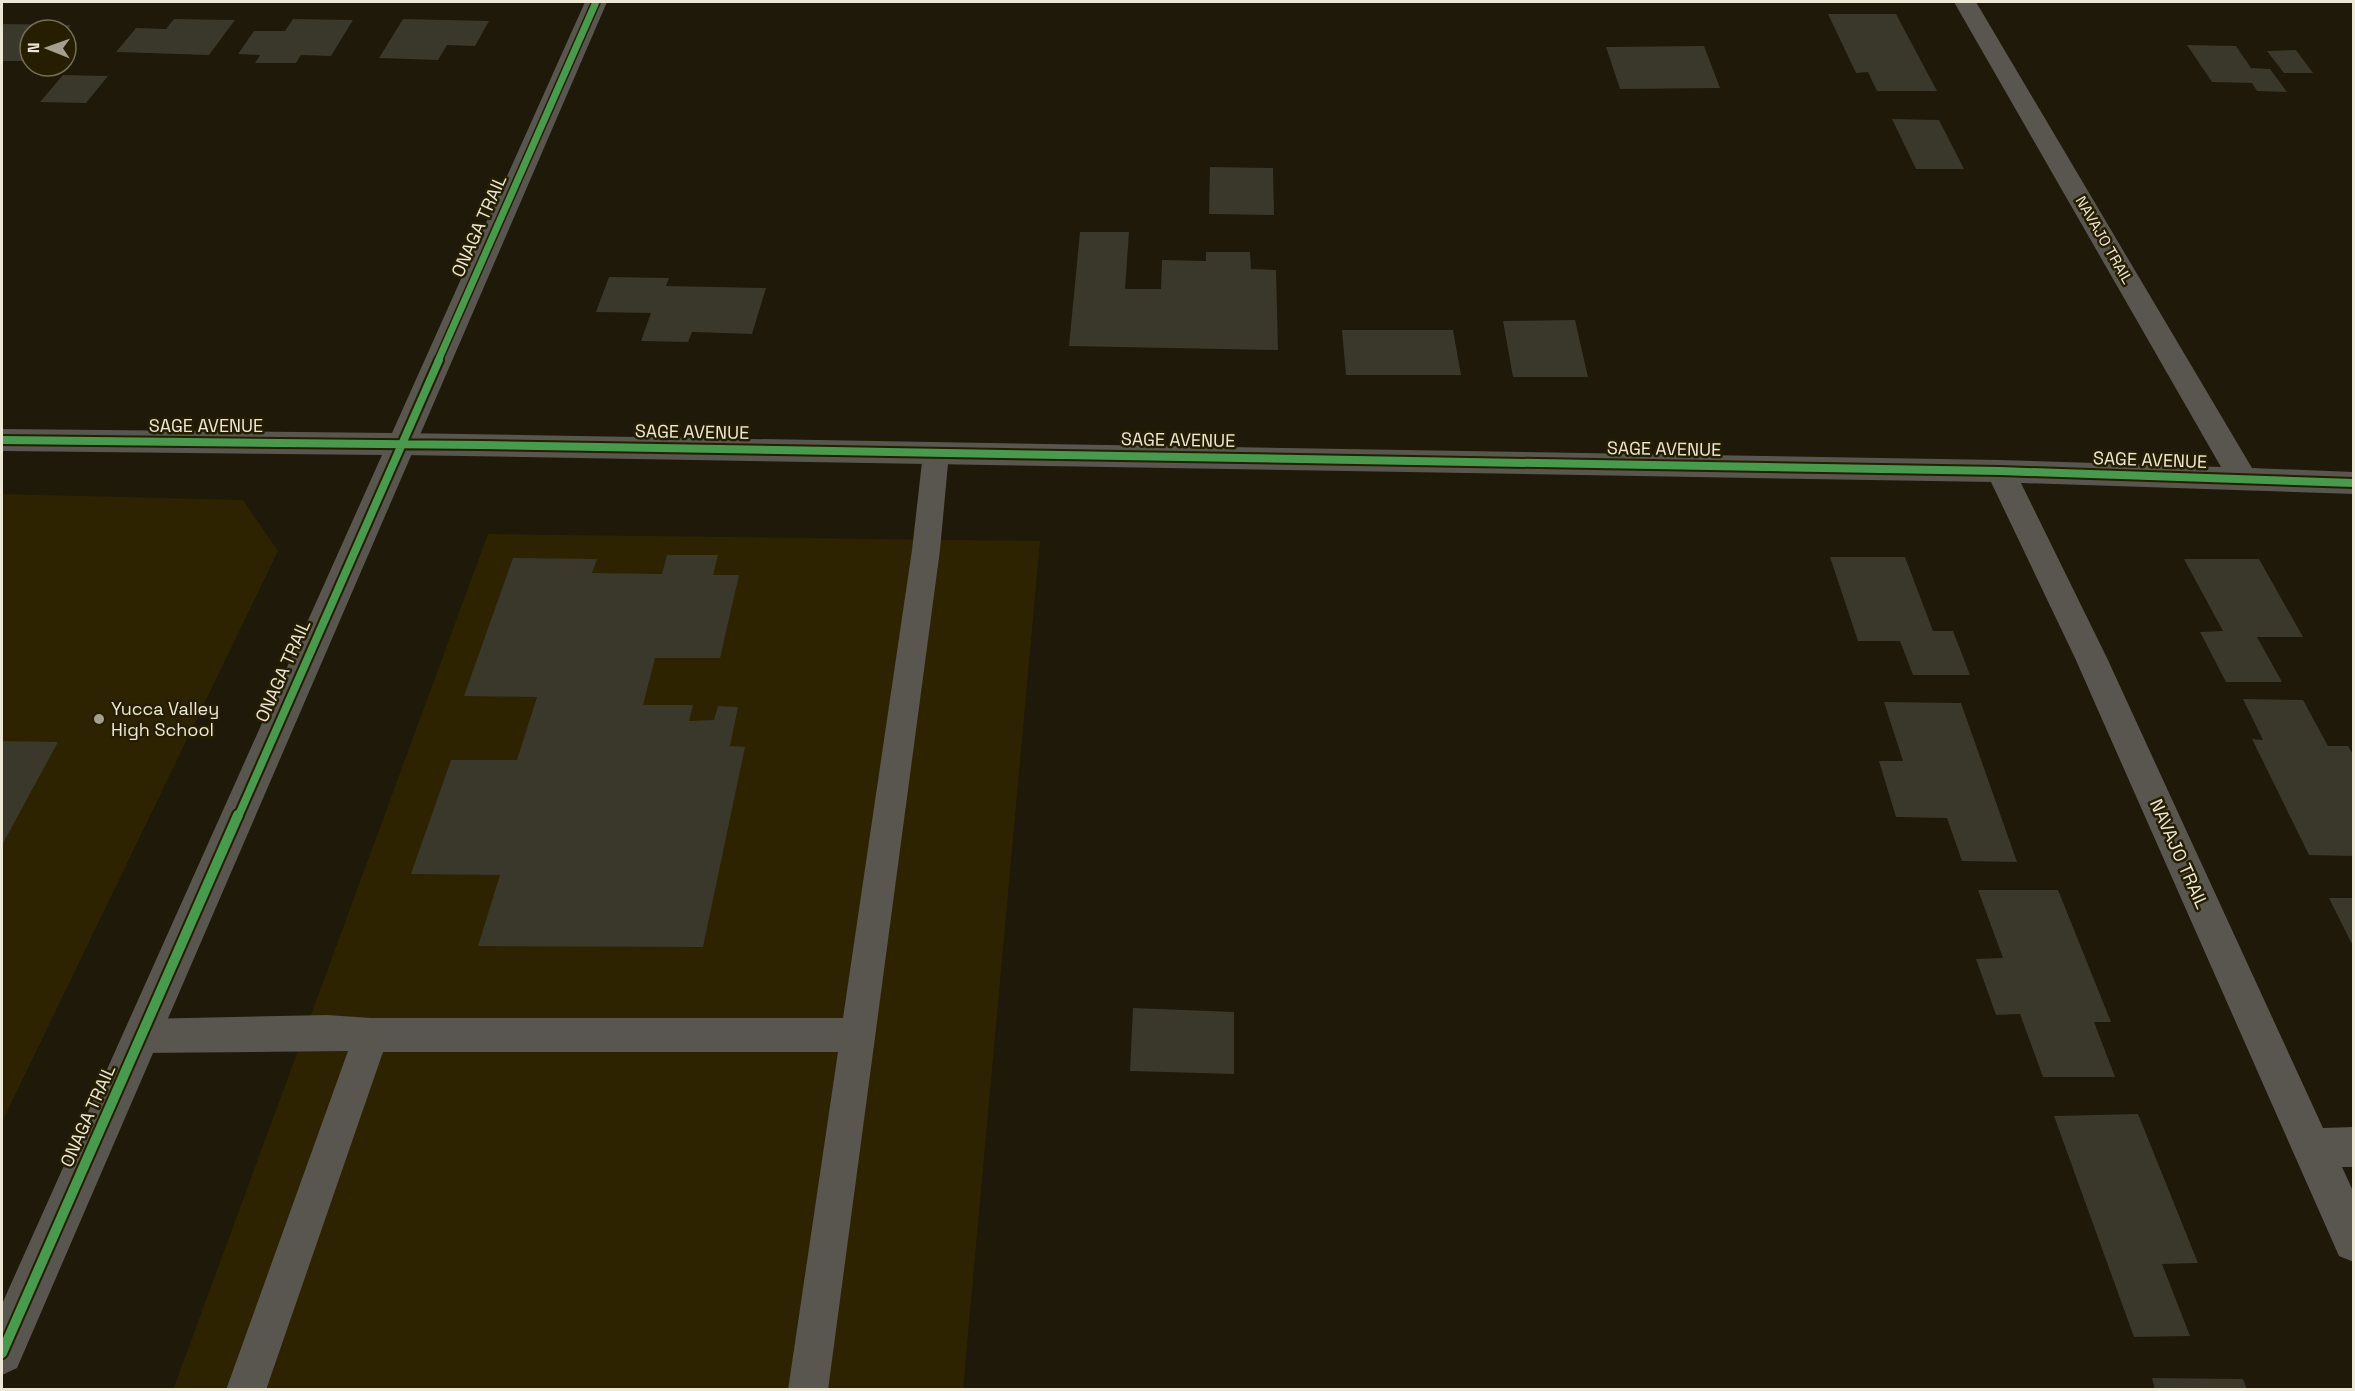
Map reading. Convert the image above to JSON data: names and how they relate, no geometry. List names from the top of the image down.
{
  "streets": {
    "street": ["ONAGA TRAIL", "NAVAJO TRAIL", "SAGE AVENUE"]
  },
  "crossings": [
    ["ONAGA TRAIL", "SAGE AVENUE"],
    ["NAVAJO TRAIL", "SAGE AVENUE"]
  ],
  "places": ["Yucca Valley High School"],
  "north": "left"
}
